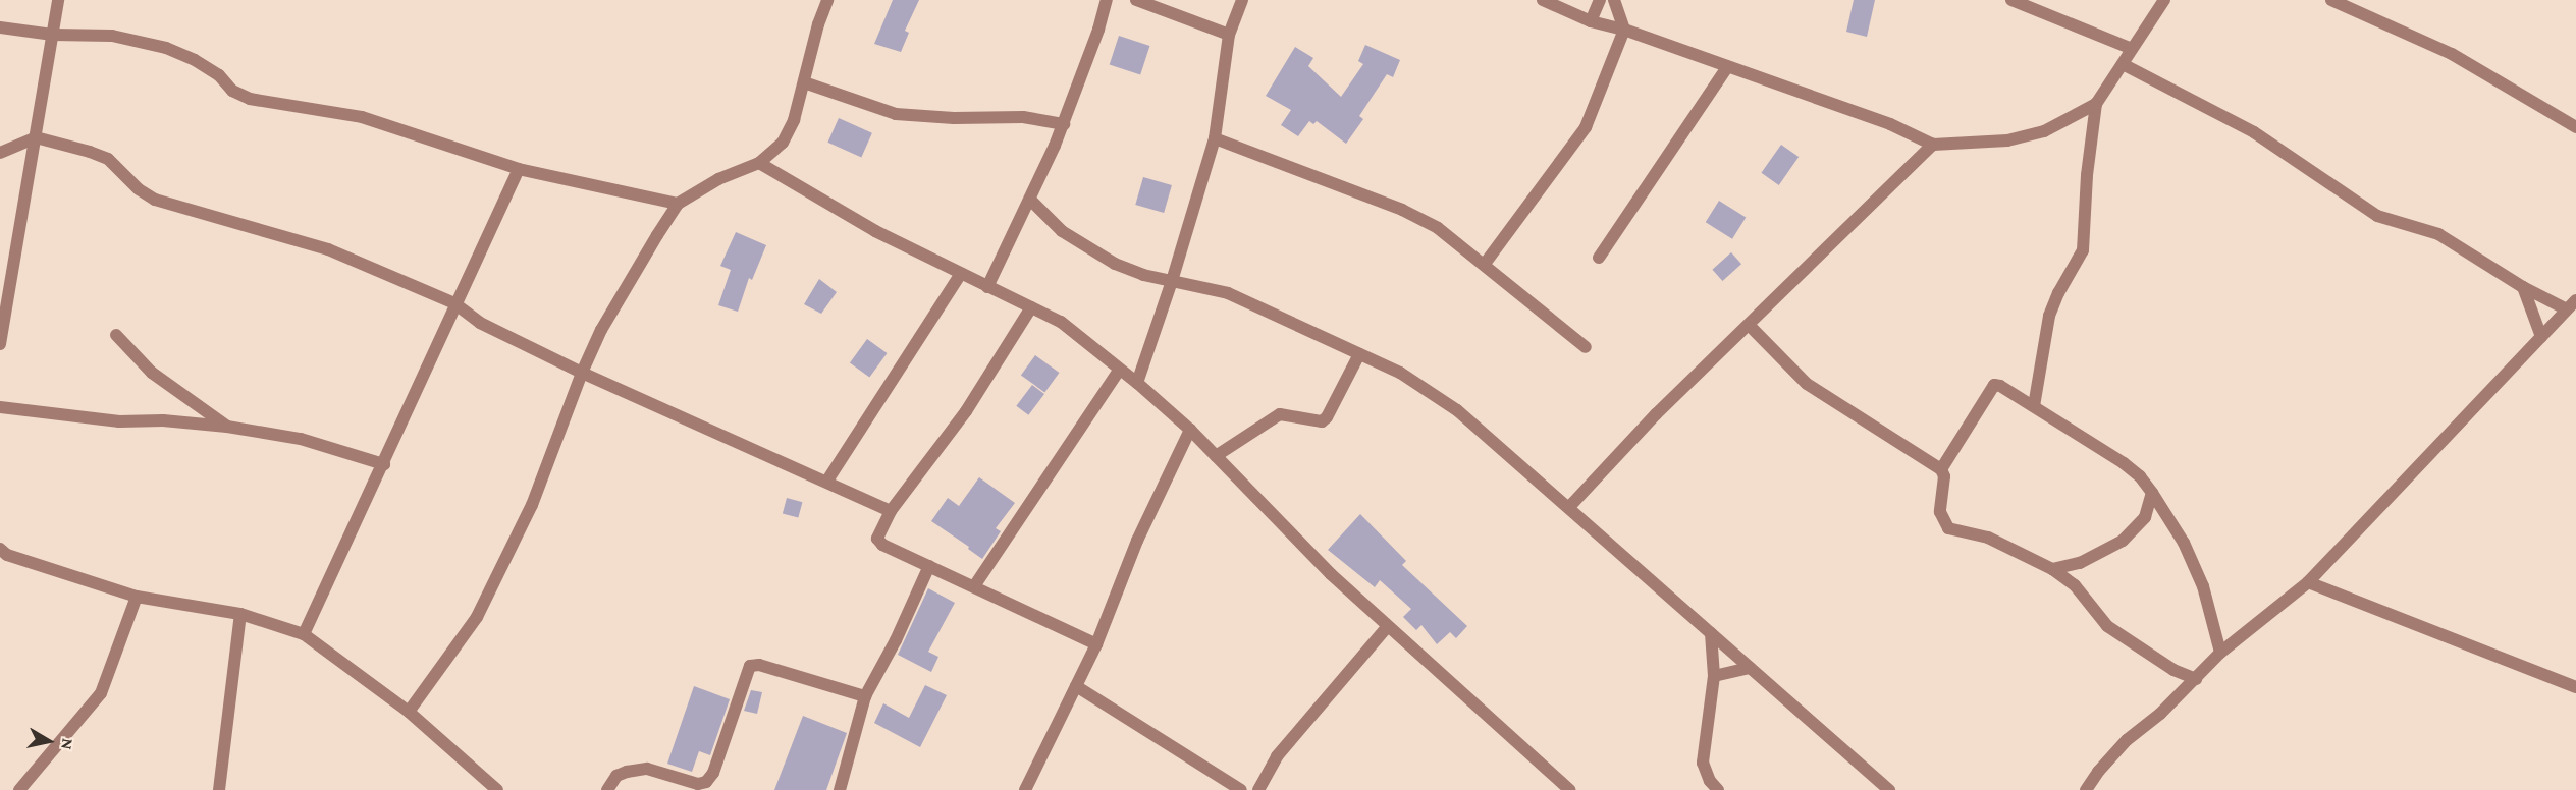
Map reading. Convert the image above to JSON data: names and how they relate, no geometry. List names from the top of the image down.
{
  "north": "right"
}
